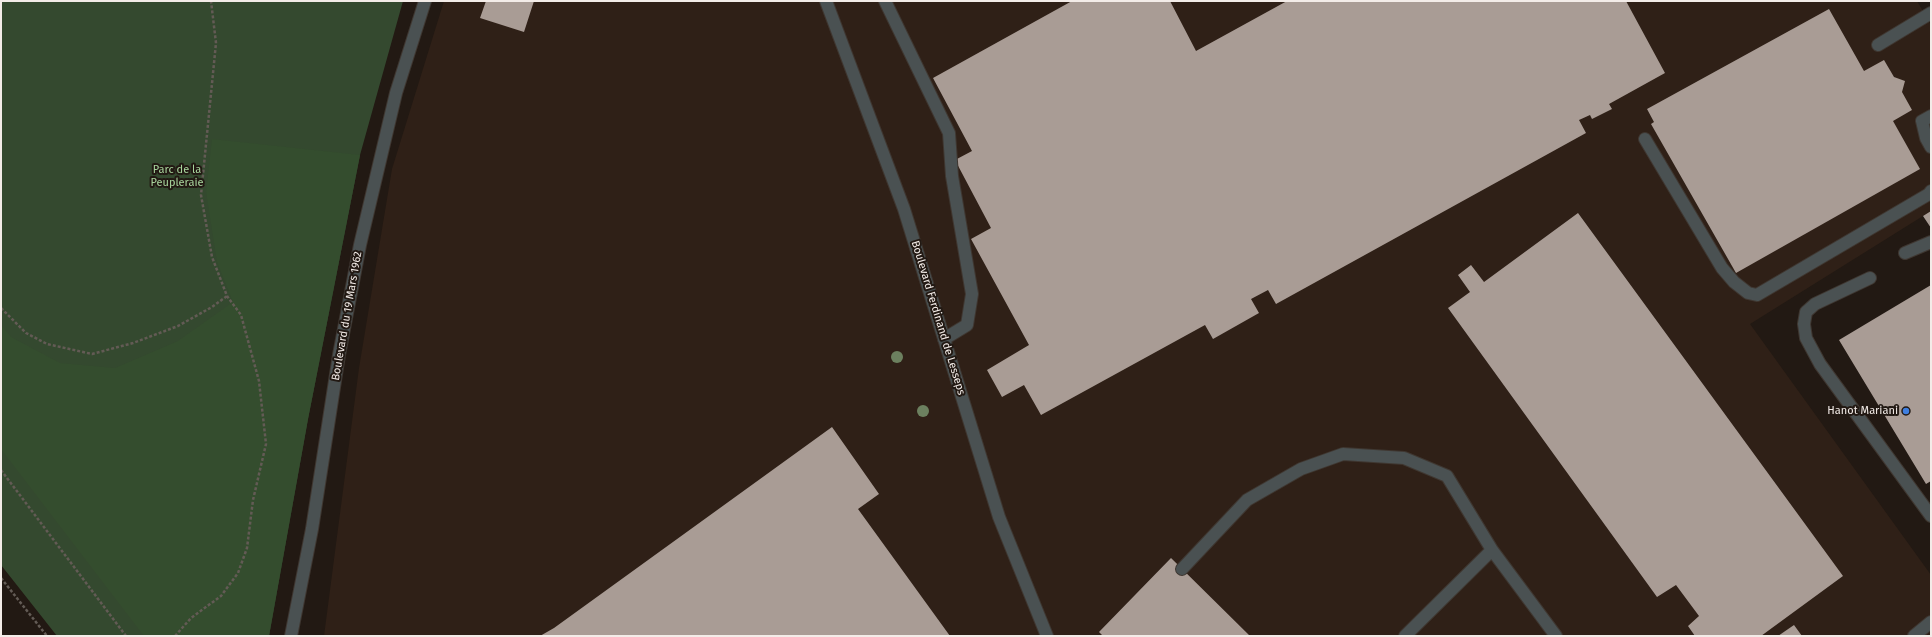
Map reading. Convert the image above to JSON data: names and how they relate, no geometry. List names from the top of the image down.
{
  "streets": {
    "street": ["Boulevard du 19 Mars 1962", "Boulevard Ferdinand de Lesseps"]
  },
  "parks": ["Parc de la Peupleraie"],
  "places": ["Hanot Mariani"]
}
